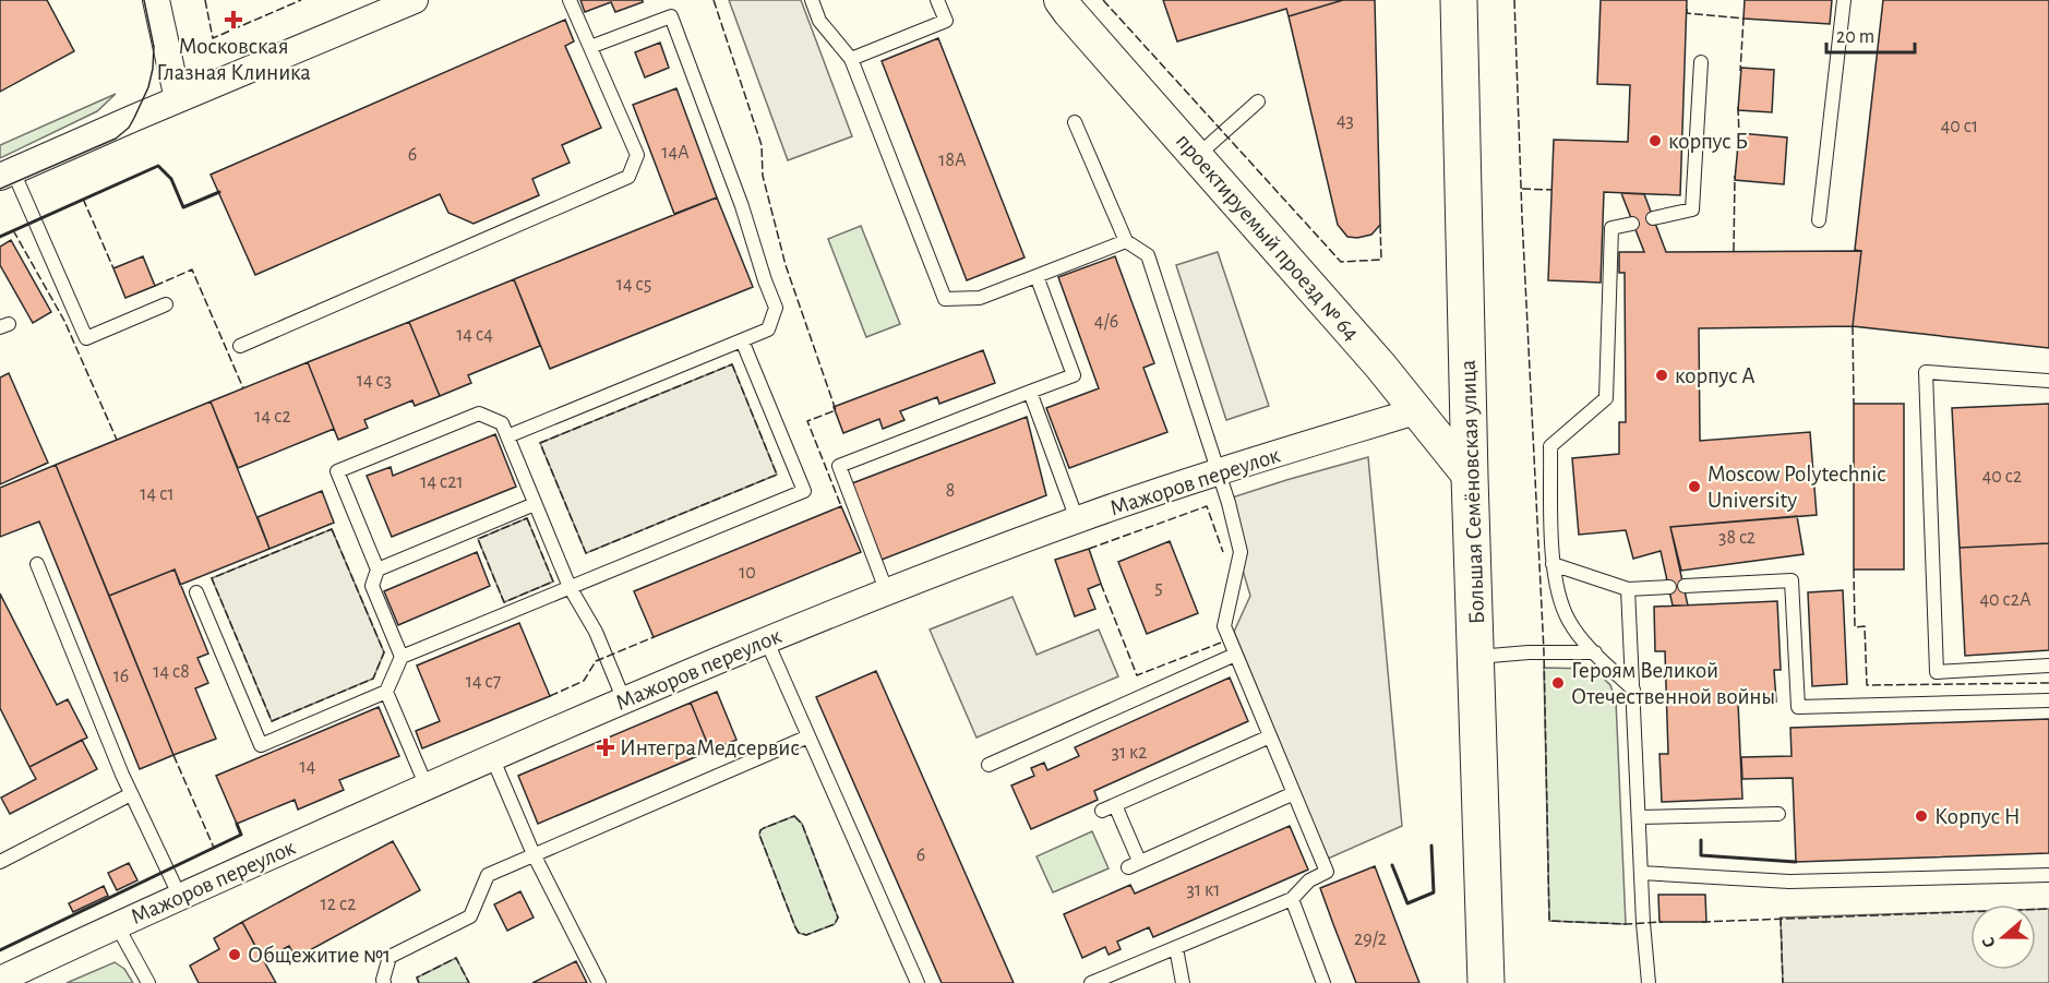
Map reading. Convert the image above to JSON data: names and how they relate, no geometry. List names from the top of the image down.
{
  "streets": {
    "main road": ["Большая Семёновская улица"],
    "street": ["проектируемый проезд № 64", "Мажоров переулок"]
  },
  "crossings": [
    ["проектируемый проезд № 64", "Мажоров переулок"],
    ["проектируемый проезд № 64", "Большая Семёновская улица"]
  ],
  "places": {
    "health": ["Московская Глазная Клиника", "ИнтеграМедсервис"],
    "other": [
      "корпус Б",
      "корпус А",
      "Moscow Polytechnic University",
      "Героям Великой Отечественной войны",
      "Корпус Н",
      "Общежитие №1"
    ]
  },
  "house_numbers": [
    "43",
    "40 с1",
    "14A",
    "6",
    "18А",
    "14 с5",
    "4/6",
    "14 с4",
    "14 с3",
    "14 с2",
    "40 с2",
    "14 с21",
    "8",
    "14 с1",
    "38 c2",
    "10",
    "5",
    "40 с2А",
    "14 с8",
    "16",
    "14 с7",
    "31 к2",
    "14",
    "6",
    "31 к1",
    "12 с2",
    "29/2"
  ],
  "scale_bar": "20 m",
  "north": "left"
}
